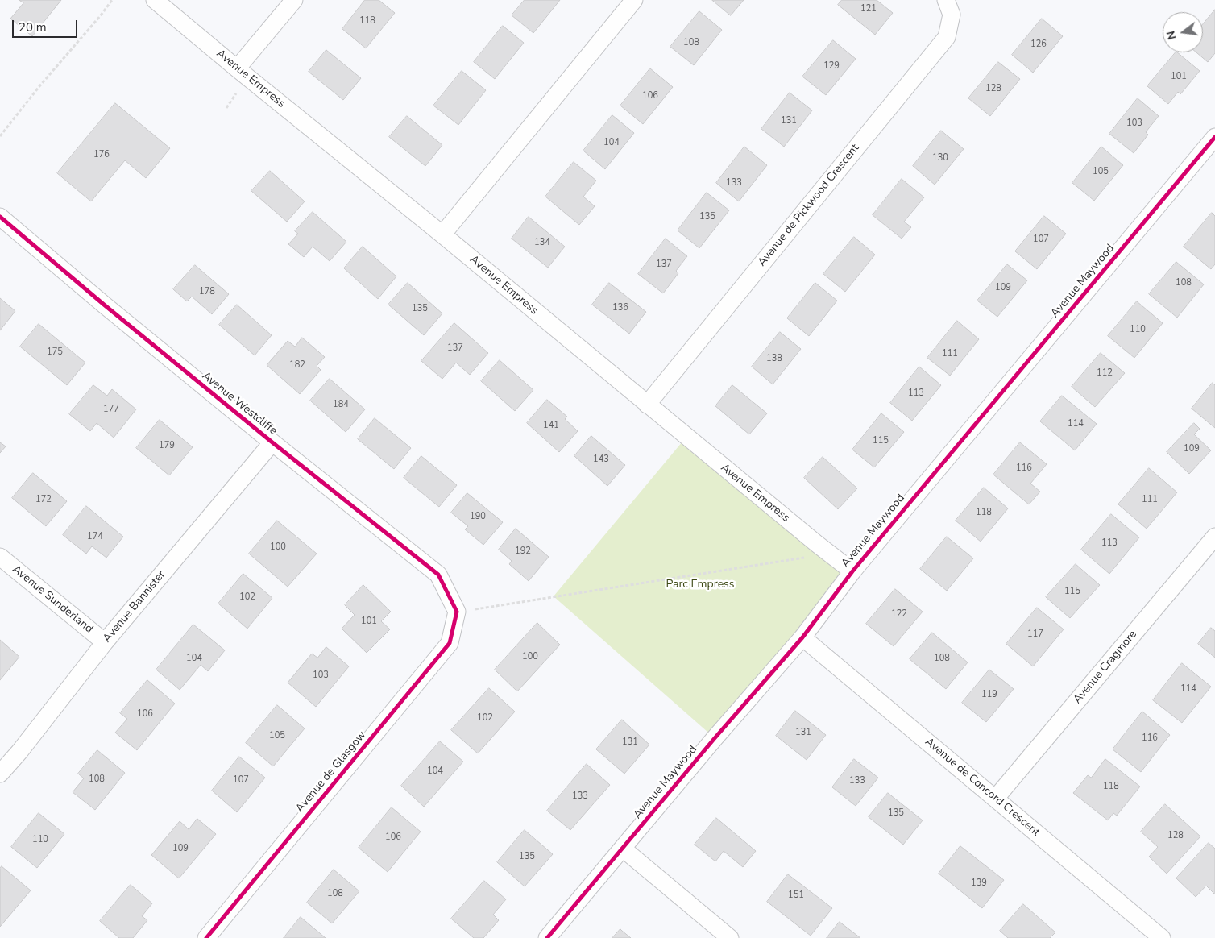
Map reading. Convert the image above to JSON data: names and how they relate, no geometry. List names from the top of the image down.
{
  "streets": {
    "street": [
      "Avenue Empress",
      "Avenue de Pickwood Crescent",
      "Avenue Maywood",
      "Avenue Westcliffe",
      "Avenue Sunderland",
      "Avenue Bannister",
      "Avenue Cragmore",
      "Avenue de Glasgow",
      "Avenue de Concord Crescent"
    ]
  },
  "crossings": [
    ["Avenue Empress", "Avenue de Pickwood Crescent"],
    ["Avenue Empress", "Avenue Maywood"],
    ["Avenue Maywood", "Avenue de Concord Crescent"],
    ["Avenue Westcliffe", "Avenue Bannister"],
    ["Avenue Westcliffe", "Avenue de Glasgow"],
    ["Avenue Sunderland", "Avenue Bannister"],
    ["Avenue Cragmore", "Avenue de Concord Crescent"]
  ],
  "parks": ["Parc Empress"],
  "house_numbers": [
    "121",
    "118",
    "108",
    "126",
    "129",
    "101",
    "128",
    "106",
    "131",
    "103",
    "104",
    "176",
    "130",
    "105",
    "133",
    "135",
    "107",
    "134",
    "137",
    "108",
    "109",
    "178",
    "136",
    "135",
    "110",
    "137",
    "175",
    "111",
    "138",
    "182",
    "112",
    "113",
    "184",
    "177",
    "114",
    "141",
    "115",
    "179",
    "109",
    "143",
    "116",
    "172",
    "111",
    "118",
    "190",
    "174",
    "113",
    "100",
    "192",
    "115",
    "102",
    "122",
    "101",
    "117",
    "100",
    "104",
    "108",
    "103",
    "114",
    "119",
    "106",
    "102",
    "131",
    "105",
    "116",
    "131",
    "104",
    "108",
    "107",
    "133",
    "118",
    "133",
    "135",
    "128",
    "106",
    "110",
    "109",
    "135",
    "139",
    "108",
    "151"
  ],
  "scale_bar": "20 m",
  "north": "left"
}
